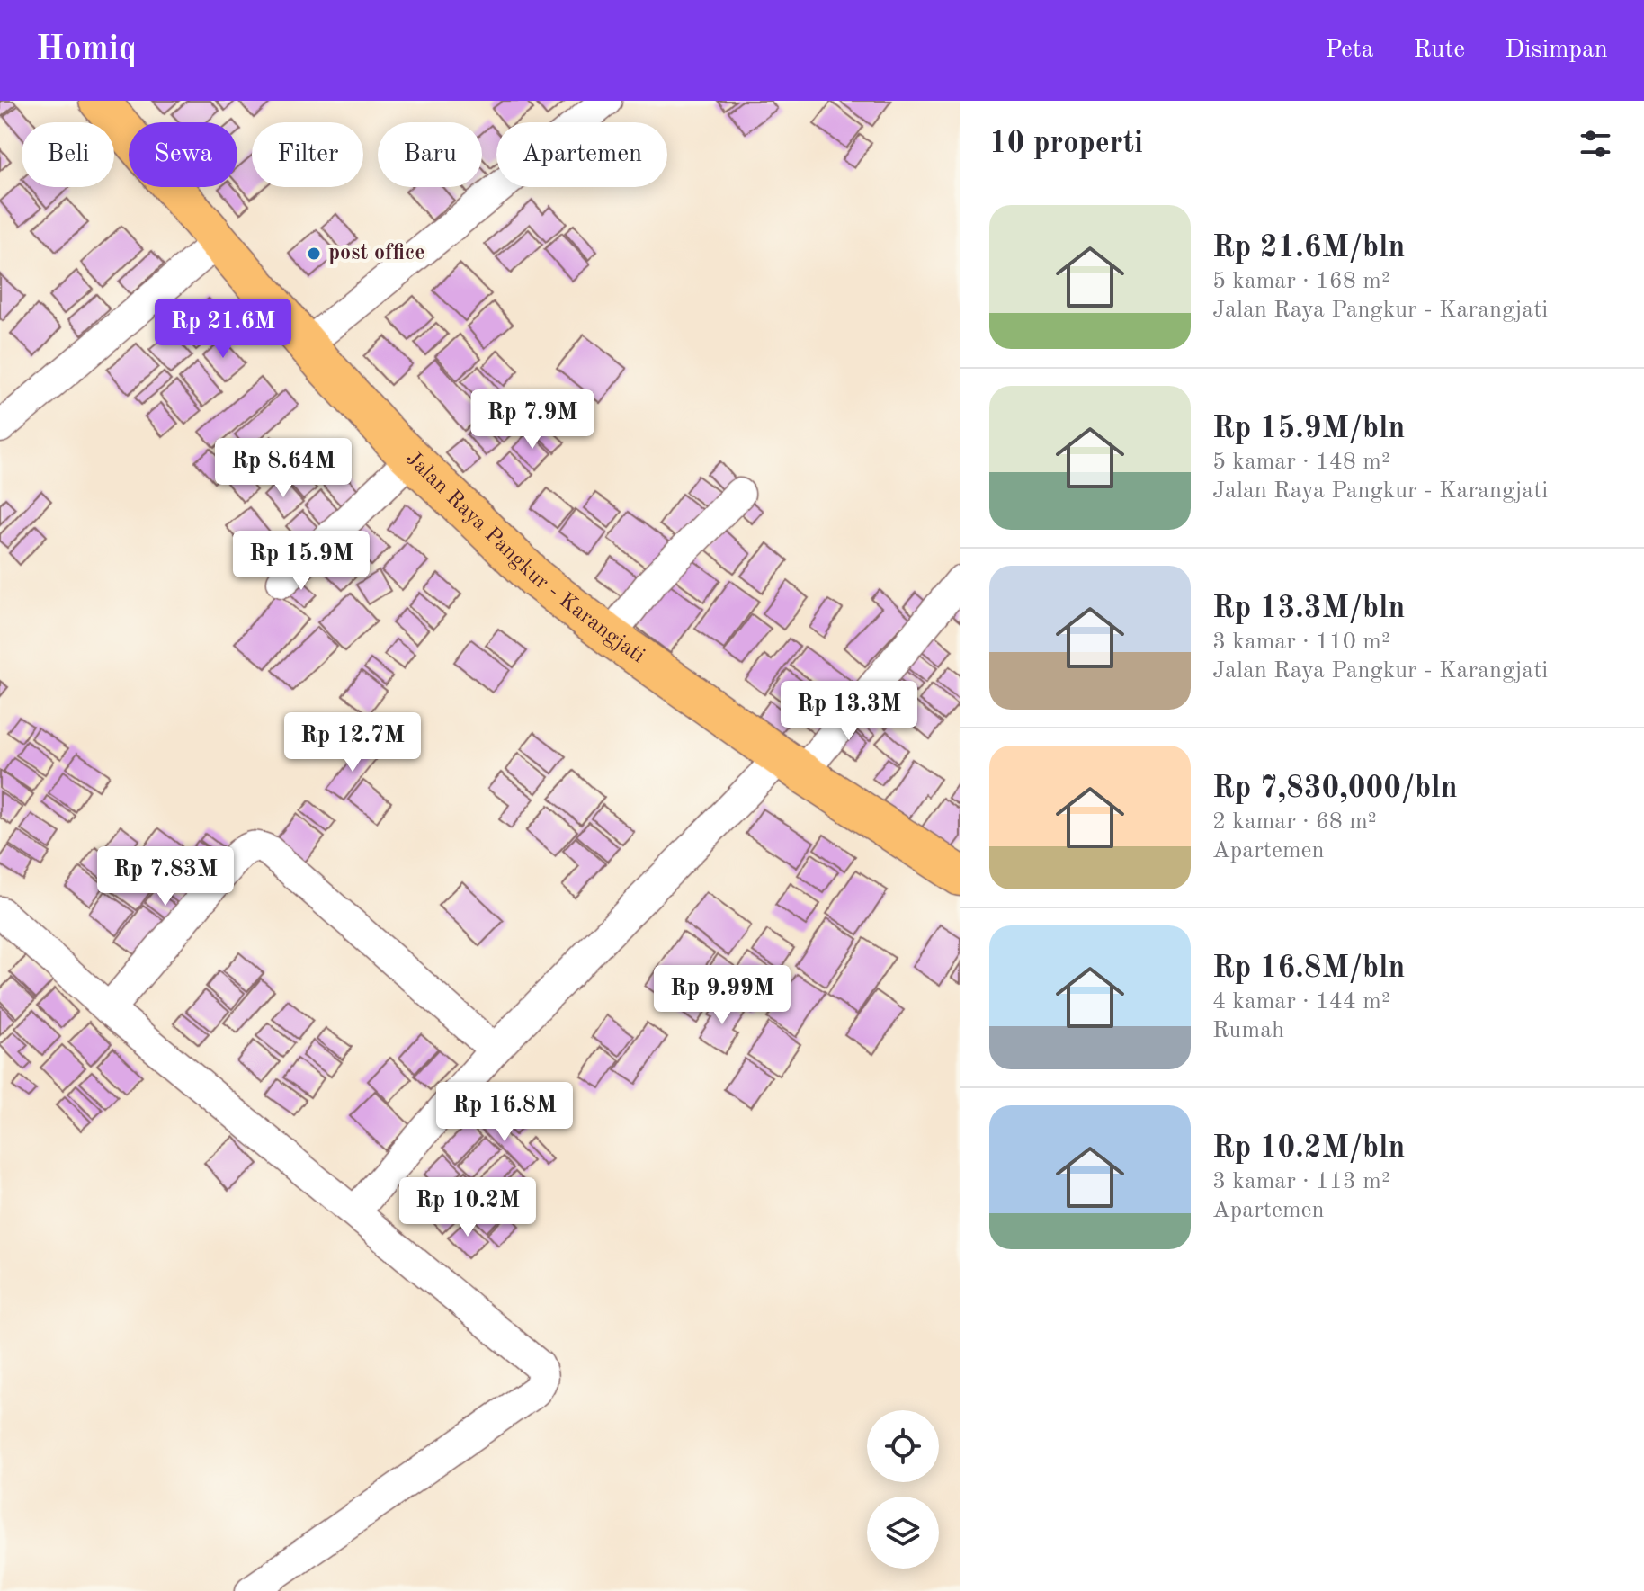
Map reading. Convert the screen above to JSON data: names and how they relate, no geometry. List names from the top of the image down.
{
  "streets": {
    "main road": ["Jalan Raya Pangkur - Karangjati"]
  },
  "places": ["post office"],
  "page": {
    "header": "Homiq",
    "nav": ["Peta", "Rute", "Disimpan"],
    "heading": "10 properti",
    "chip": [
      "Beli",
      "Sewa",
      "Filter",
      "Baru",
      "Apartemen"
    ],
    "list": [
      {
        "name": "Rp 21.6M/bln",
        "note": "5 kamar · 168 m² · Jalan Raya Pangkur - Karangjati"
      },
      {
        "name": "Rp 15.9M/bln",
        "note": "5 kamar · 148 m² · Jalan Raya Pangkur - Karangjati"
      },
      {
        "name": "Rp 13.3M/bln",
        "note": "3 kamar · 110 m² · Jalan Raya Pangkur - Karangjati"
      },
      {
        "name": "Rp 7,830,000/bln",
        "note": "2 kamar · 68 m² · Apartemen"
      },
      {
        "name": "Rp 16.8M/bln",
        "note": "4 kamar · 144 m² · Rumah"
      },
      {
        "name": "Rp 10.2M/bln",
        "note": "3 kamar · 113 m² · Apartemen"
      }
    ],
    "price": [
      "Rp 21.6M",
      "Rp 7.9M",
      "Rp 8.64M",
      "Rp 15.9M",
      "Rp 13.3M",
      "Rp 12.7M",
      "Rp 7.83M",
      "Rp 9.99M",
      "Rp 16.8M",
      "Rp 10.2M"
    ]
  }
}
